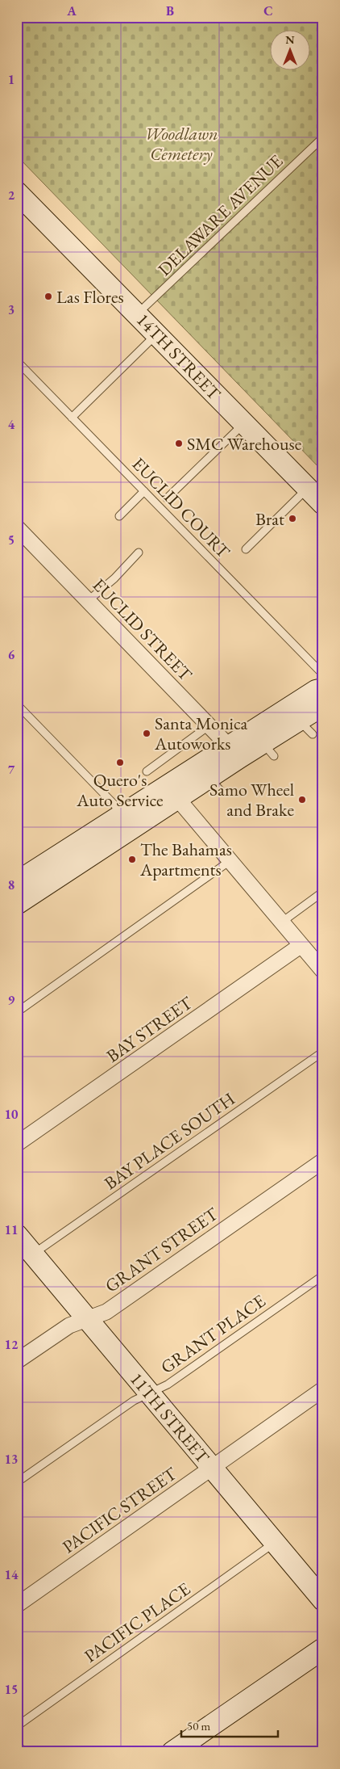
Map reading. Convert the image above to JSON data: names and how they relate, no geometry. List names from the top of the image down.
{
  "streets": {
    "street": [
      "14TH STREET",
      "EUCLID STREET",
      "BAY STREET",
      "GRANT STREET",
      "11TH STREET",
      "PACIFIC STREET"
    ],
    "lane": [
      "DELAWARE AVENUE",
      "EUCLID COURT",
      "BAY PLACE SOUTH",
      "GRANT PLACE",
      "PACIFIC PLACE"
    ]
  },
  "crossings": [
    ["DELAWARE AVENUE", "14TH STREET"],
    ["BAY PLACE SOUTH", "11TH STREET"],
    ["GRANT STREET", "11TH STREET"],
    ["GRANT PLACE", "11TH STREET"],
    ["11TH STREET", "PACIFIC STREET"],
    ["11TH STREET", "PACIFIC PLACE"]
  ],
  "parks": ["Woodlawn Cemetery"],
  "places": [
    "Las Flores",
    "SMC Warehouse",
    "Brat",
    "Santa Monica Autoworks",
    "Quero's Auto Service",
    "Samo Wheel and Brake",
    "The Bahamas Apartments"
  ],
  "scale_bar": "50 m",
  "north": "top",
  "grid": {
    "columns": ["A", "B", "C"],
    "rows": [
      "1",
      "2",
      "3",
      "4",
      "5",
      "6",
      "7",
      "8",
      "9",
      "10",
      "11",
      "12",
      "13",
      "14",
      "15"
    ]
  }
}
